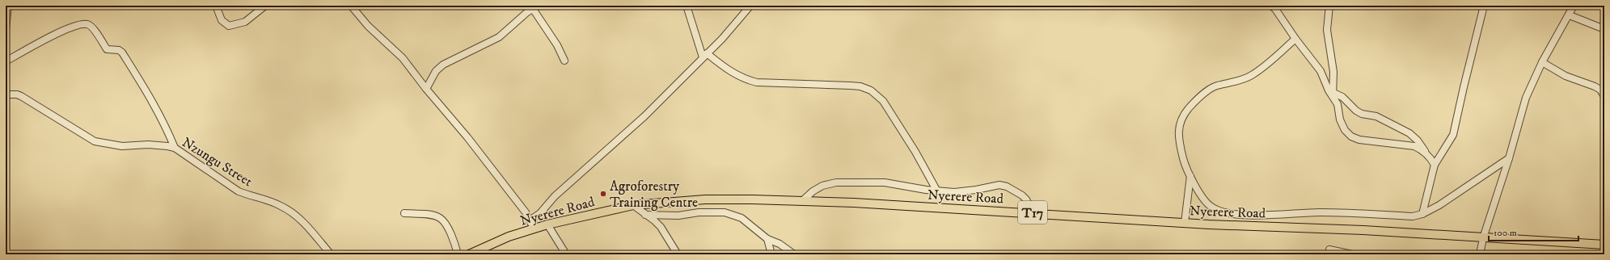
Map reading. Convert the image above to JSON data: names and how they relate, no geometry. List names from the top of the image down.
{
  "streets": {
    "main road": ["Nyerere Road", "T17"],
    "street": ["Nzungu Street"]
  },
  "places": ["Agroforestry Training Centre"],
  "scale_bar": "100 m"
}
